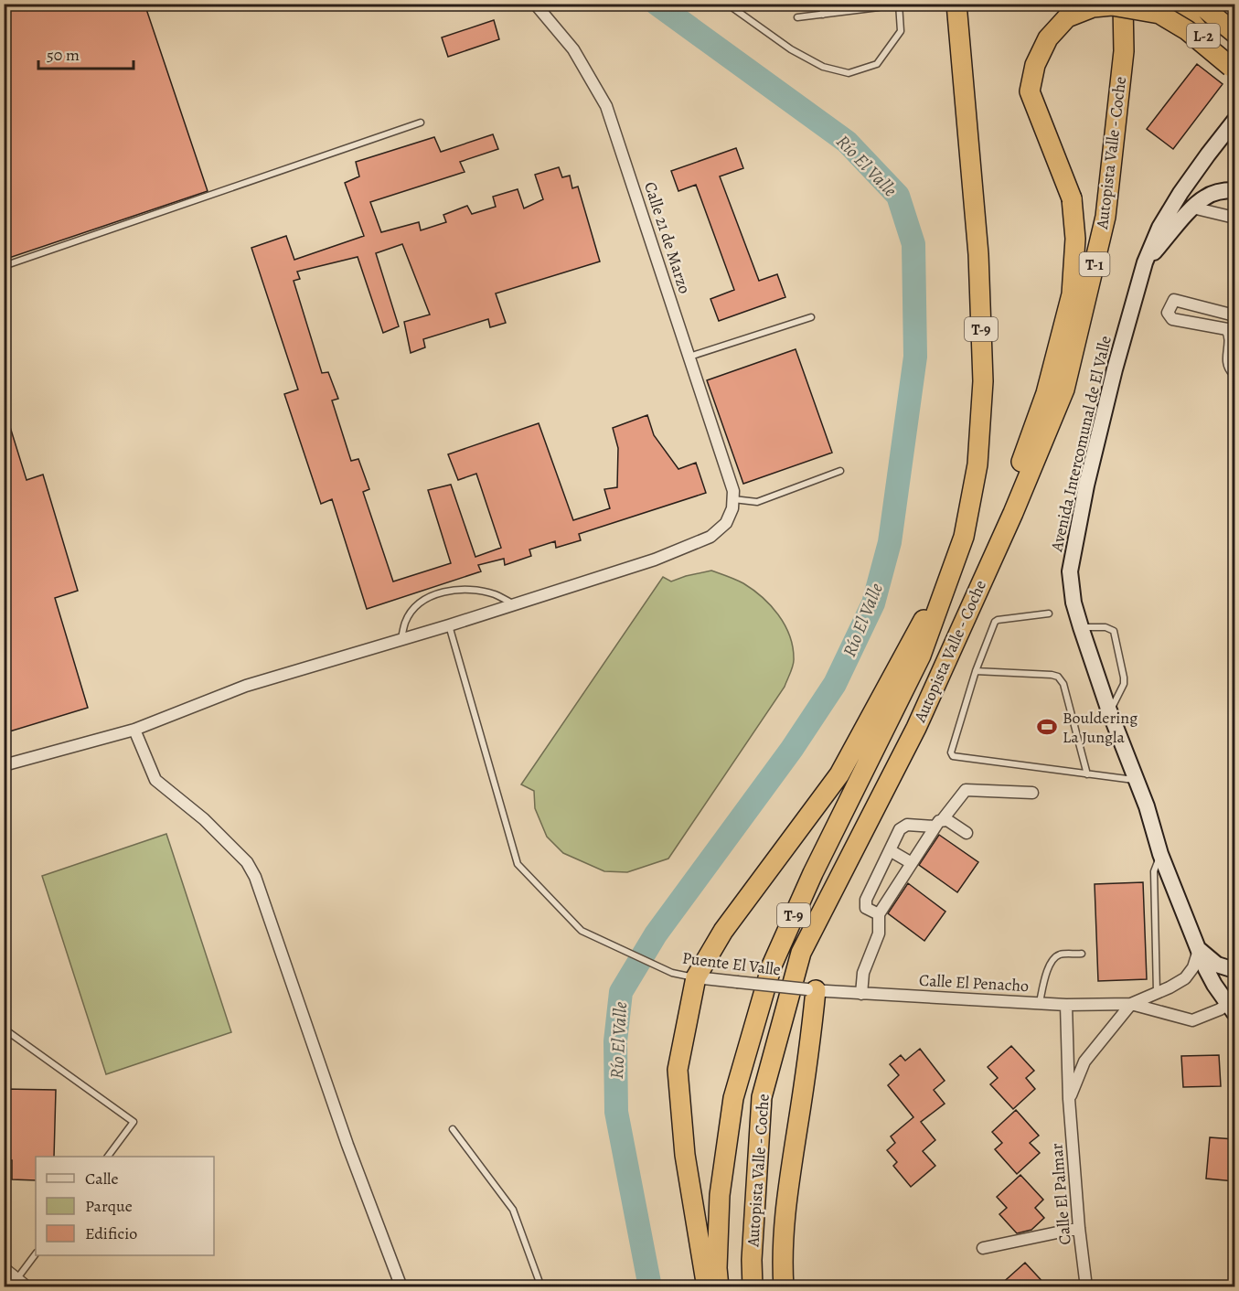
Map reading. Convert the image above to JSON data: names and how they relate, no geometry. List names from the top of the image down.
{
  "streets": {
    "highway": [
      "L-2",
      "Autopista Valle - Coche",
      "T-1",
      "T-9"
    ],
    "main road": ["Avenida Intercomunal de El Valle"],
    "street": [
      "Calle 21 de Marzo",
      "Puente El Valle",
      "Calle El Penacho",
      "Calle El Palmar"
    ]
  },
  "crossings": [
    ["Avenida Intercomunal de El Valle", "Calle El Penacho"],
    ["Avenida Intercomunal de El Valle", "Calle El Palmar"],
    ["Puente El Valle", "Calle El Penacho"],
    ["Calle El Penacho", "Calle El Palmar"]
  ],
  "water": ["Río El Valle"],
  "places": {
    "sports": ["Bouldering La Jungla"]
  },
  "legend": ["Calle", "Parque", "Edificio"],
  "scale_bar": "50 m"
}
